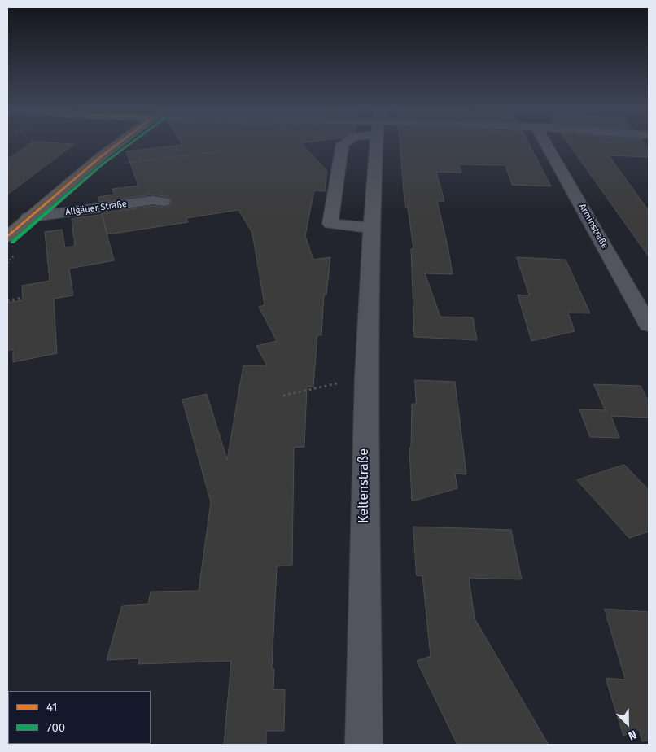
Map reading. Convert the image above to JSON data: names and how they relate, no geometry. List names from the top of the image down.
{
  "streets": {
    "main road": ["Allgäuer Straße"],
    "street": ["Arminstraße", "Keltenstraße"]
  },
  "lines": ["transit line 41", "transit line 700"],
  "legend": ["41", "700"],
  "north": "bottom right"
}
